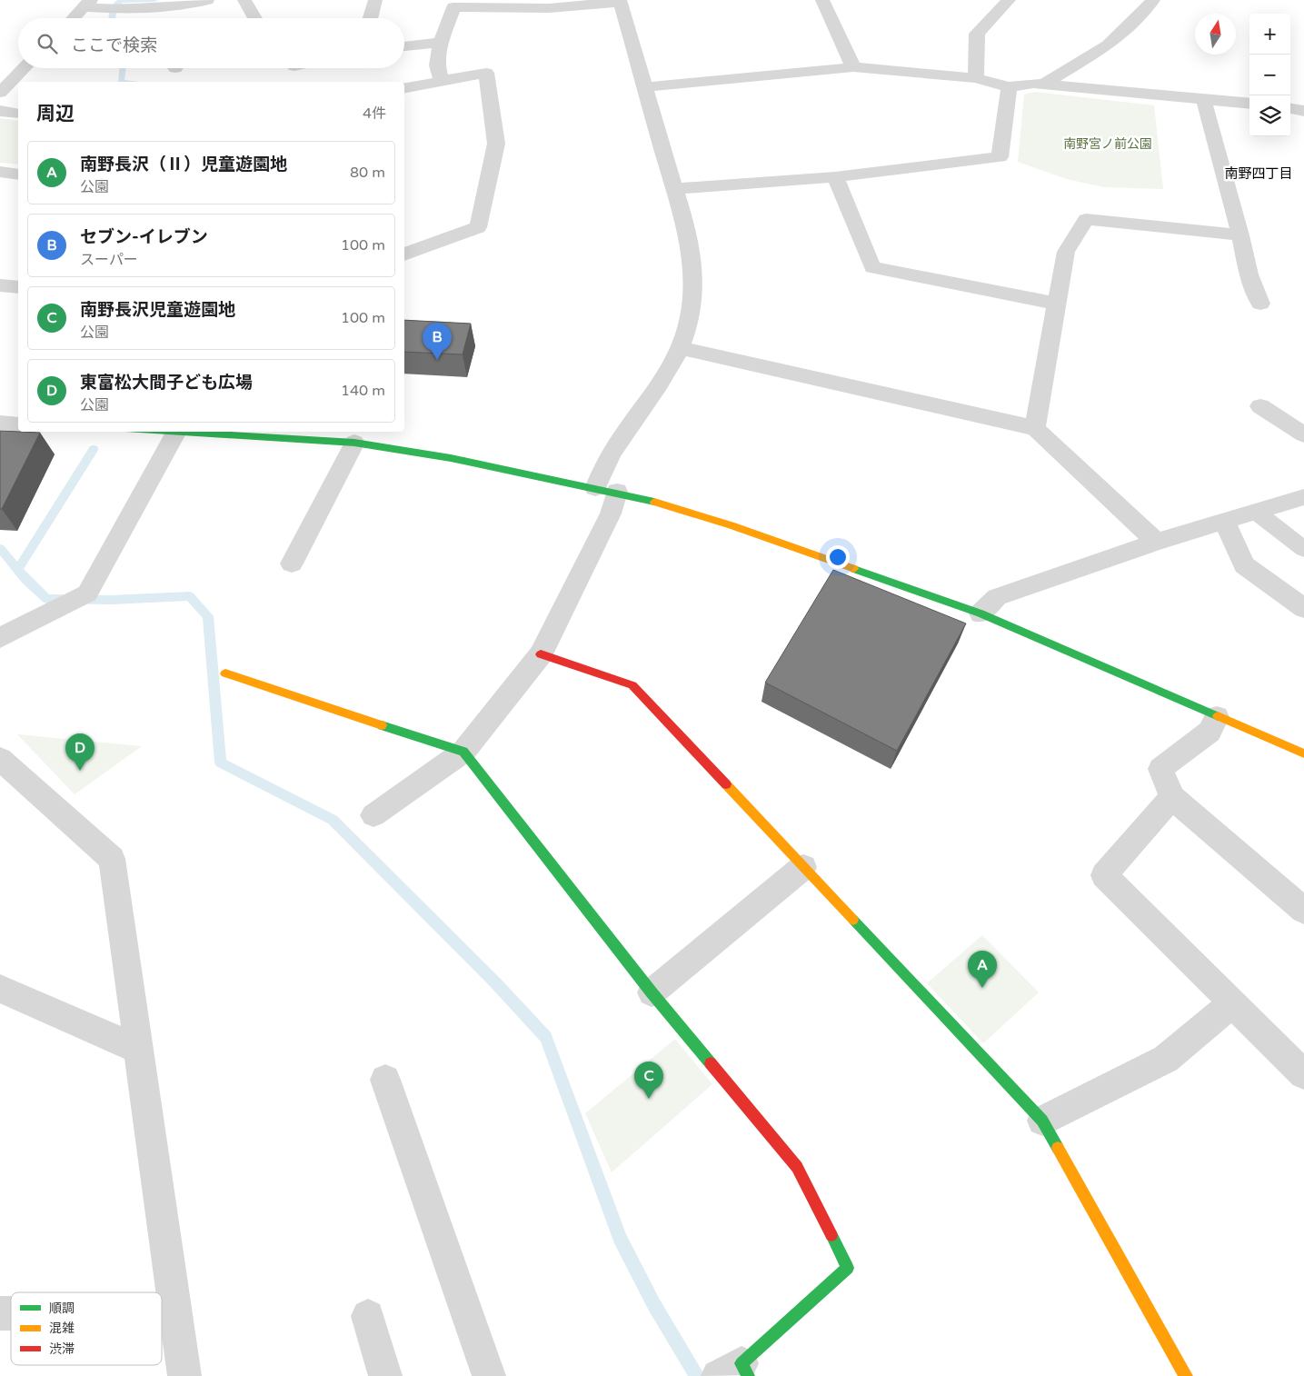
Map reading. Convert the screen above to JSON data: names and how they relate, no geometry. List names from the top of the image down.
{
  "districts": ["南野四丁目"],
  "parks": ["南野宮ノ前公園"],
  "legend": ["順調", "混雑", "渋滞"],
  "north": "top",
  "page": {
    "map_buttons": ["+", "−"],
    "search": "ここで検索",
    "heading": ["周辺", "4件"],
    "list": [
      {
        "mark": "A",
        "name": "南野長沢（Ⅱ）児童遊園地",
        "note": "公園",
        "value": "80 m"
      },
      {
        "mark": "B",
        "name": "セブン-イレブン",
        "note": "スーパー",
        "value": "100 m"
      },
      {
        "mark": "C",
        "name": "南野長沢児童遊園地",
        "note": "公園",
        "value": "100 m"
      },
      {
        "mark": "D",
        "name": "東富松大間子ども広場",
        "note": "公園",
        "value": "140 m"
      }
    ],
    "pins": [
      "B",
      "D",
      "A",
      "C"
    ]
  }
}
